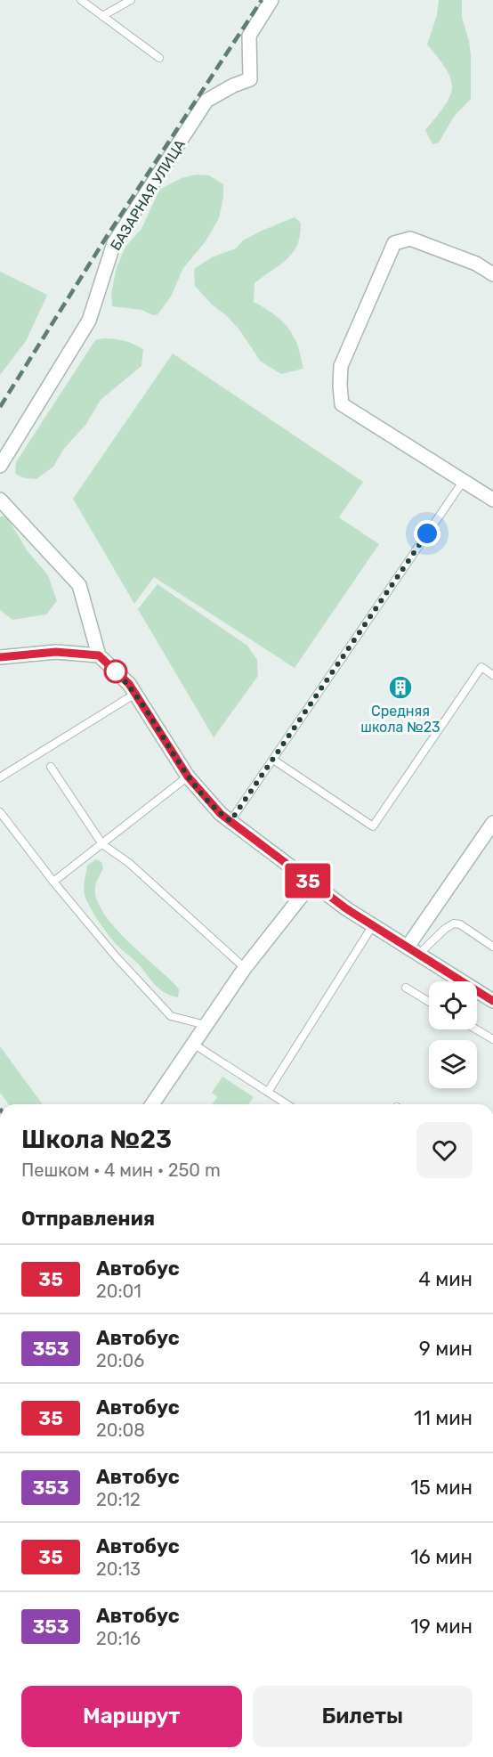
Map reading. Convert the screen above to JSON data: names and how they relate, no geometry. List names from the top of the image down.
{
  "streets": {
    "street": ["БАЗАРНАЯ УЛИЦА"]
  },
  "places": {
    "building": ["Средняя школа №23"]
  },
  "lines": ["bus line 35"],
  "page": {
    "on_map": "35",
    "heading": [
      ["Школа №23", "Пешком · 4 мин · 250 m"],
      "Отправления"
    ],
    "list": [
      {
        "mark": "35",
        "name": "Автобус",
        "note": "20:01",
        "value": "4 мин"
      },
      {
        "mark": "353",
        "name": "Автобус",
        "note": "20:06",
        "value": "9 мин"
      },
      {
        "mark": "35",
        "name": "Автобус",
        "note": "20:08",
        "value": "11 мин"
      },
      {
        "mark": "353",
        "name": "Автобус",
        "note": "20:12",
        "value": "15 мин"
      },
      {
        "mark": "35",
        "name": "Автобус",
        "note": "20:13",
        "value": "16 мин"
      },
      {
        "mark": "353",
        "name": "Автобус",
        "note": "20:16",
        "value": "19 мин"
      }
    ],
    "buttons": ["Маршрут", "Билеты"]
  }
}
